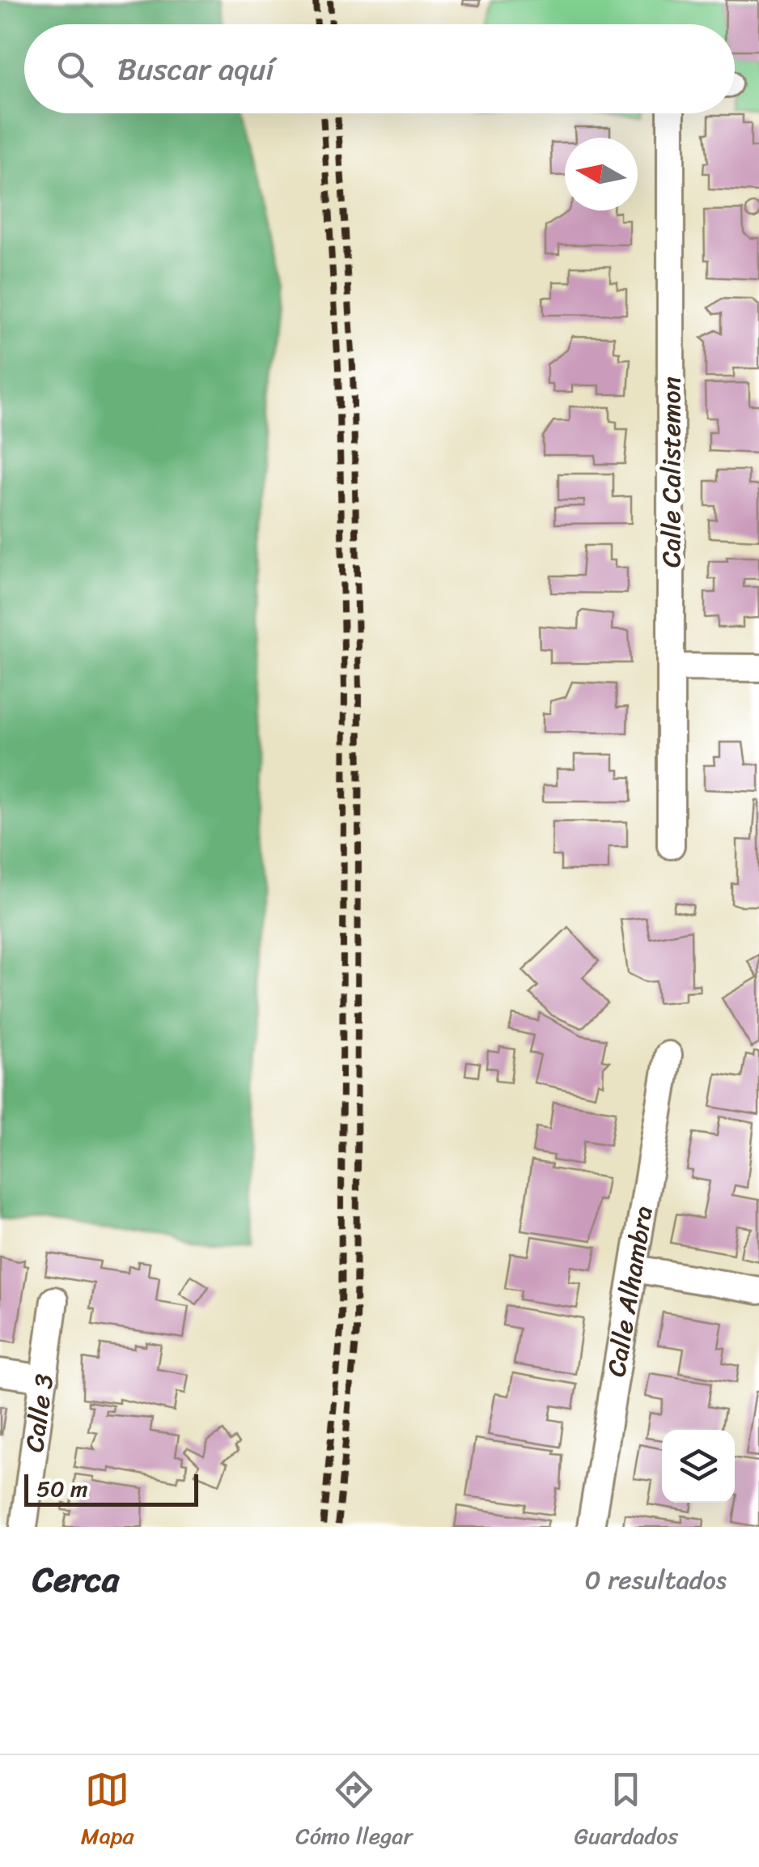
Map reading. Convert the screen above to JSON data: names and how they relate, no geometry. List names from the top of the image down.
{
  "streets": {
    "street": ["Calle Calistemon", "Calle Alhambra", "Calle 3"]
  },
  "scale_bar": "50 m",
  "north": "left",
  "page": {
    "search": "Buscar aquí",
    "scale": "50 m",
    "heading": ["Cerca", "0 resultados"],
    "nav": ["Mapa", "Cómo llegar", "Guardados"]
  }
}
